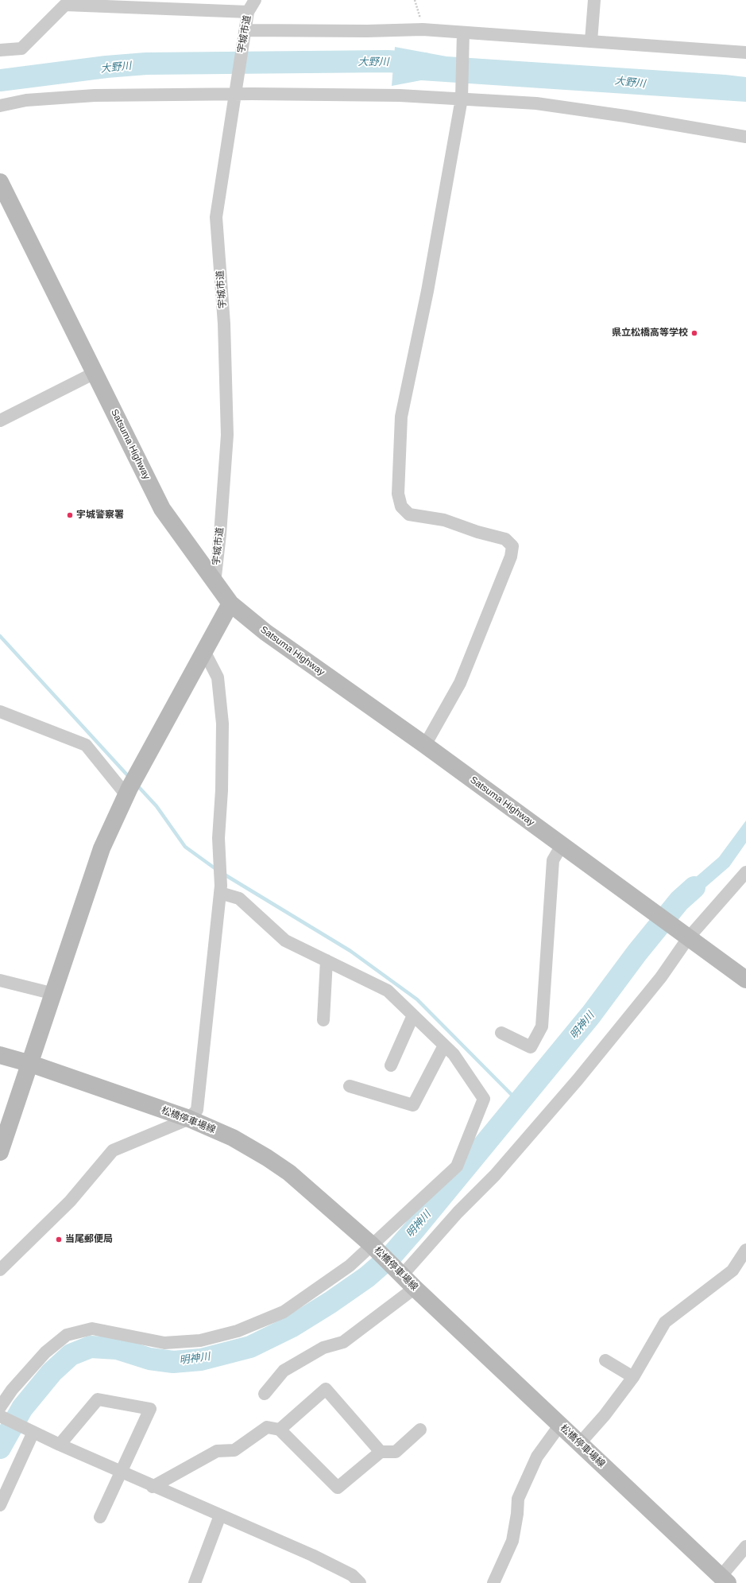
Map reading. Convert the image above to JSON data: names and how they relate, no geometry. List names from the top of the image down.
{
  "streets": {
    "street": ["宇城市道", "Satsuma Highway", "松橋停車場線"]
  },
  "crossings": [
    ["宇城市道", "Satsuma Highway"]
  ],
  "water": ["大野川", "明神川"],
  "places": ["県立松橋高等学校", "宇城警察署", "当尾郵便局"]
}
